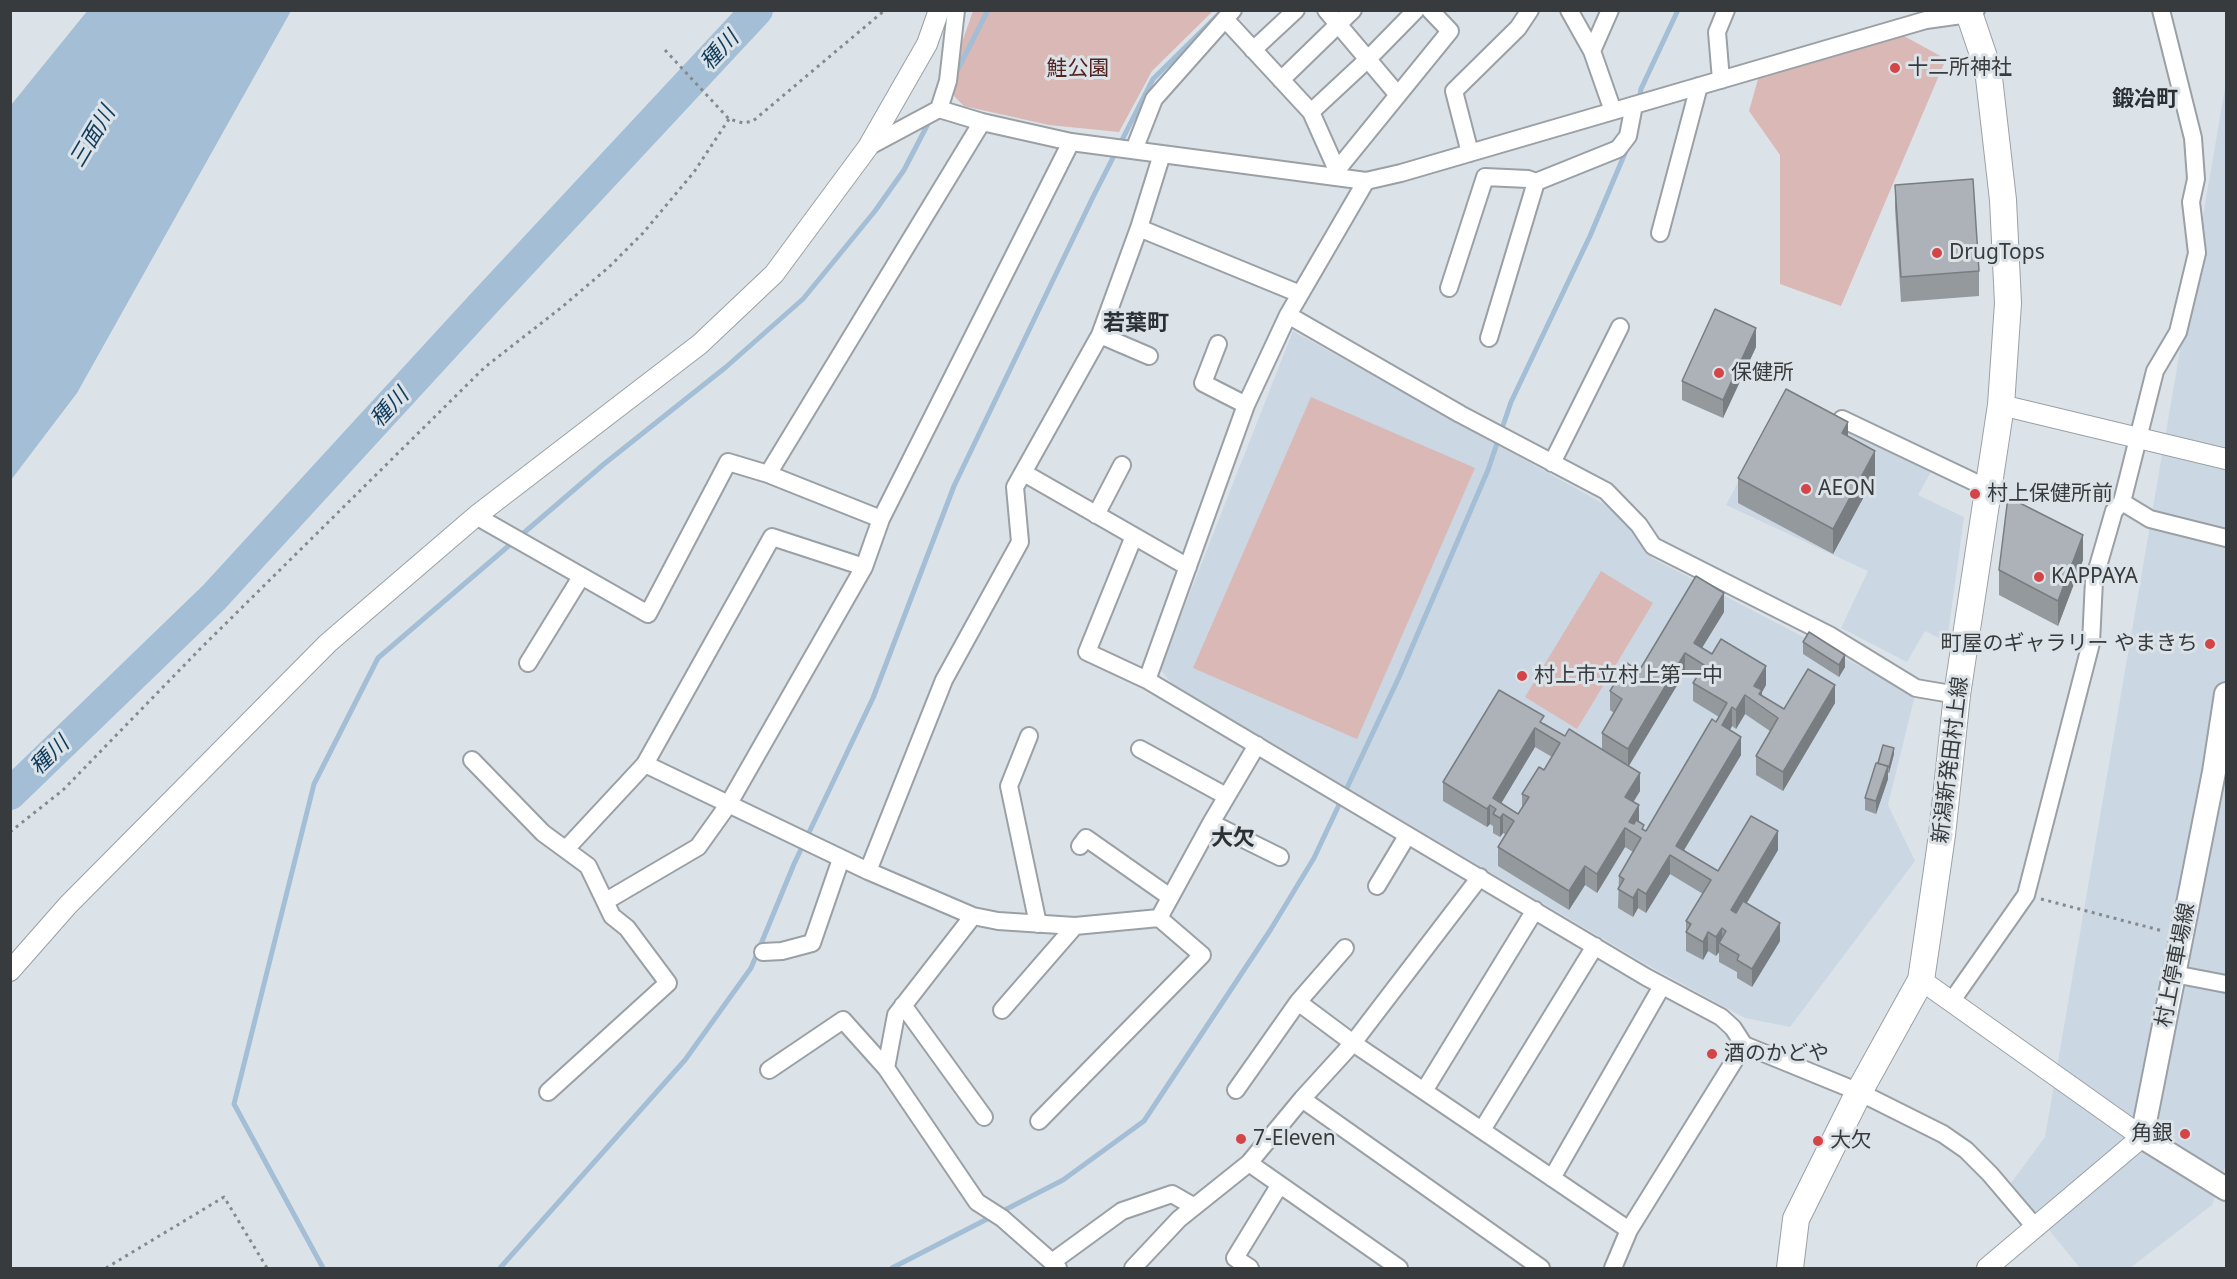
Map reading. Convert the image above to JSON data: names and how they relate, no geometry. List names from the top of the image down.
{
  "streets": {
    "main road": ["新潟新発田村上線", "村上停車場線"]
  },
  "districts": ["鍛冶町", "若葉町", "大欠"],
  "water": ["種川", "三面川"],
  "parks": ["鮭公園"],
  "places": [
    "十二所神社",
    "DrugTops",
    "保健所",
    "AEON",
    "村上保健所前",
    "KAPPAYA",
    "町屋のギャラリー やまきち",
    "村上市立村上第一中",
    "酒のかどや",
    "角銀",
    "7-Eleven",
    "大欠"
  ]
}
